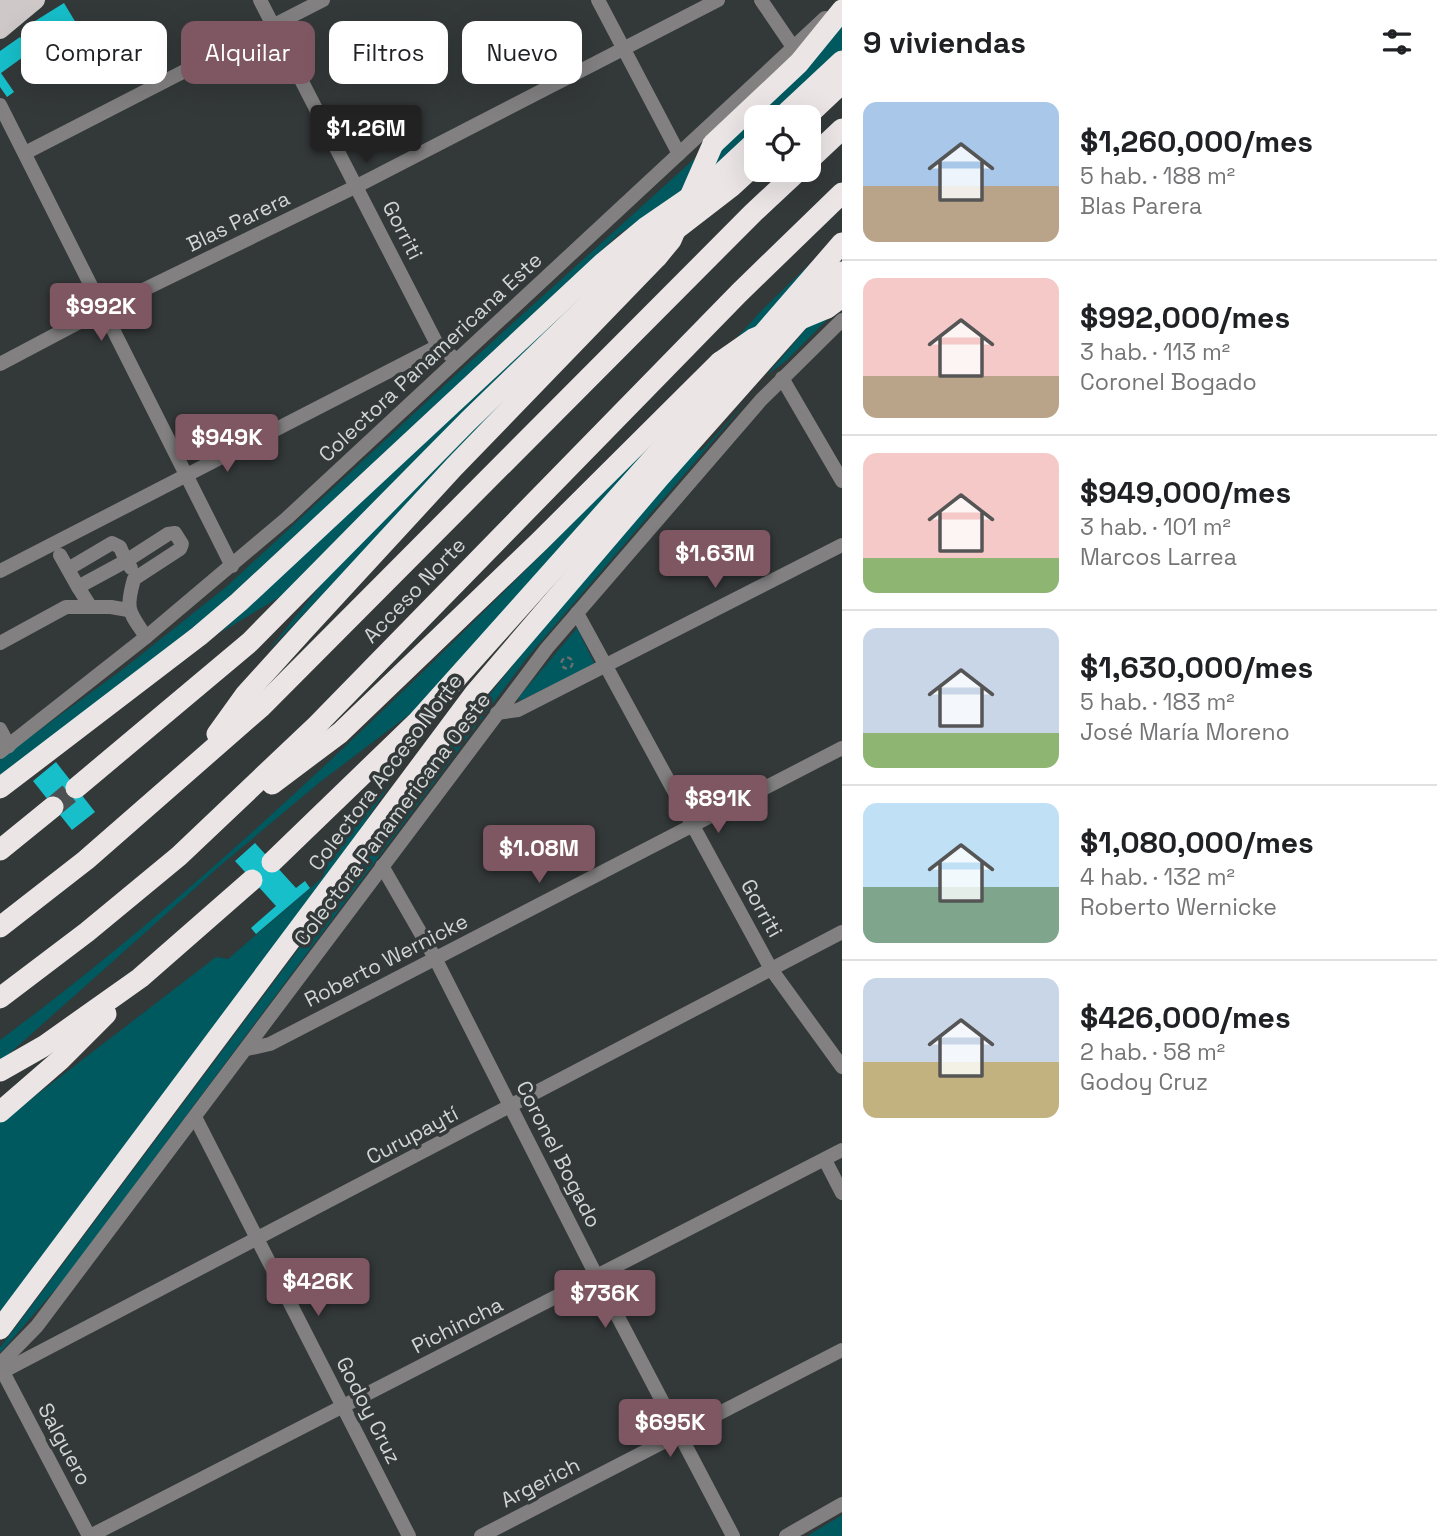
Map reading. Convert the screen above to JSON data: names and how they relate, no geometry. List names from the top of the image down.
{
  "streets": {
    "highway": ["Acceso Norte", "Colectora Acceso Norte"],
    "street": [
      "Blas Parera",
      "Gorriti",
      "Colectora Panamericana Este",
      "Colectora Panamericana Oeste",
      "Roberto Wernicke",
      "Curupaytí",
      "Coronel Bogado",
      "Pichincha",
      "Godoy Cruz",
      "Salguero",
      "Argerich"
    ]
  },
  "crossings": [
    ["Blas Parera", "Gorriti"],
    ["Gorriti", "Colectora Panamericana Este"],
    ["Gorriti", "Colectora Panamericana Oeste"],
    ["Gorriti", "Roberto Wernicke"],
    ["Gorriti", "Curupaytí"],
    ["Colectora Panamericana Oeste", "Roberto Wernicke"],
    ["Colectora Panamericana Oeste", "Curupaytí"],
    ["Colectora Panamericana Oeste", "Coronel Bogado"],
    ["Colectora Panamericana Oeste", "Godoy Cruz"],
    ["Colectora Panamericana Oeste", "Salguero"],
    ["Roberto Wernicke", "Coronel Bogado"],
    ["Curupaytí", "Coronel Bogado"],
    ["Curupaytí", "Godoy Cruz"],
    ["Curupaytí", "Salguero"],
    ["Coronel Bogado", "Pichincha"],
    ["Coronel Bogado", "Argerich"],
    ["Pichincha", "Godoy Cruz"],
    ["Pichincha", "Salguero"]
  ],
  "page": {
    "heading": "9 viviendas",
    "chip": [
      "Comprar",
      "Alquilar",
      "Filtros",
      "Nuevo"
    ],
    "list": [
      {
        "name": "$1,260,000/mes",
        "note": "5 hab. · 188 m² · Blas Parera"
      },
      {
        "name": "$992,000/mes",
        "note": "3 hab. · 113 m² · Coronel Bogado"
      },
      {
        "name": "$949,000/mes",
        "note": "3 hab. · 101 m² · Marcos Larrea"
      },
      {
        "name": "$1,630,000/mes",
        "note": "5 hab. · 183 m² · José María Moreno"
      },
      {
        "name": "$1,080,000/mes",
        "note": "4 hab. · 132 m² · Roberto Wernicke"
      },
      {
        "name": "$426,000/mes",
        "note": "2 hab. · 58 m² · Godoy Cruz"
      }
    ],
    "price": [
      "$1.26M",
      "$992K",
      "$949K",
      "$1.63M",
      "$891K",
      "$1.08M",
      "$426K",
      "$736K",
      "$695K"
    ]
  }
}
